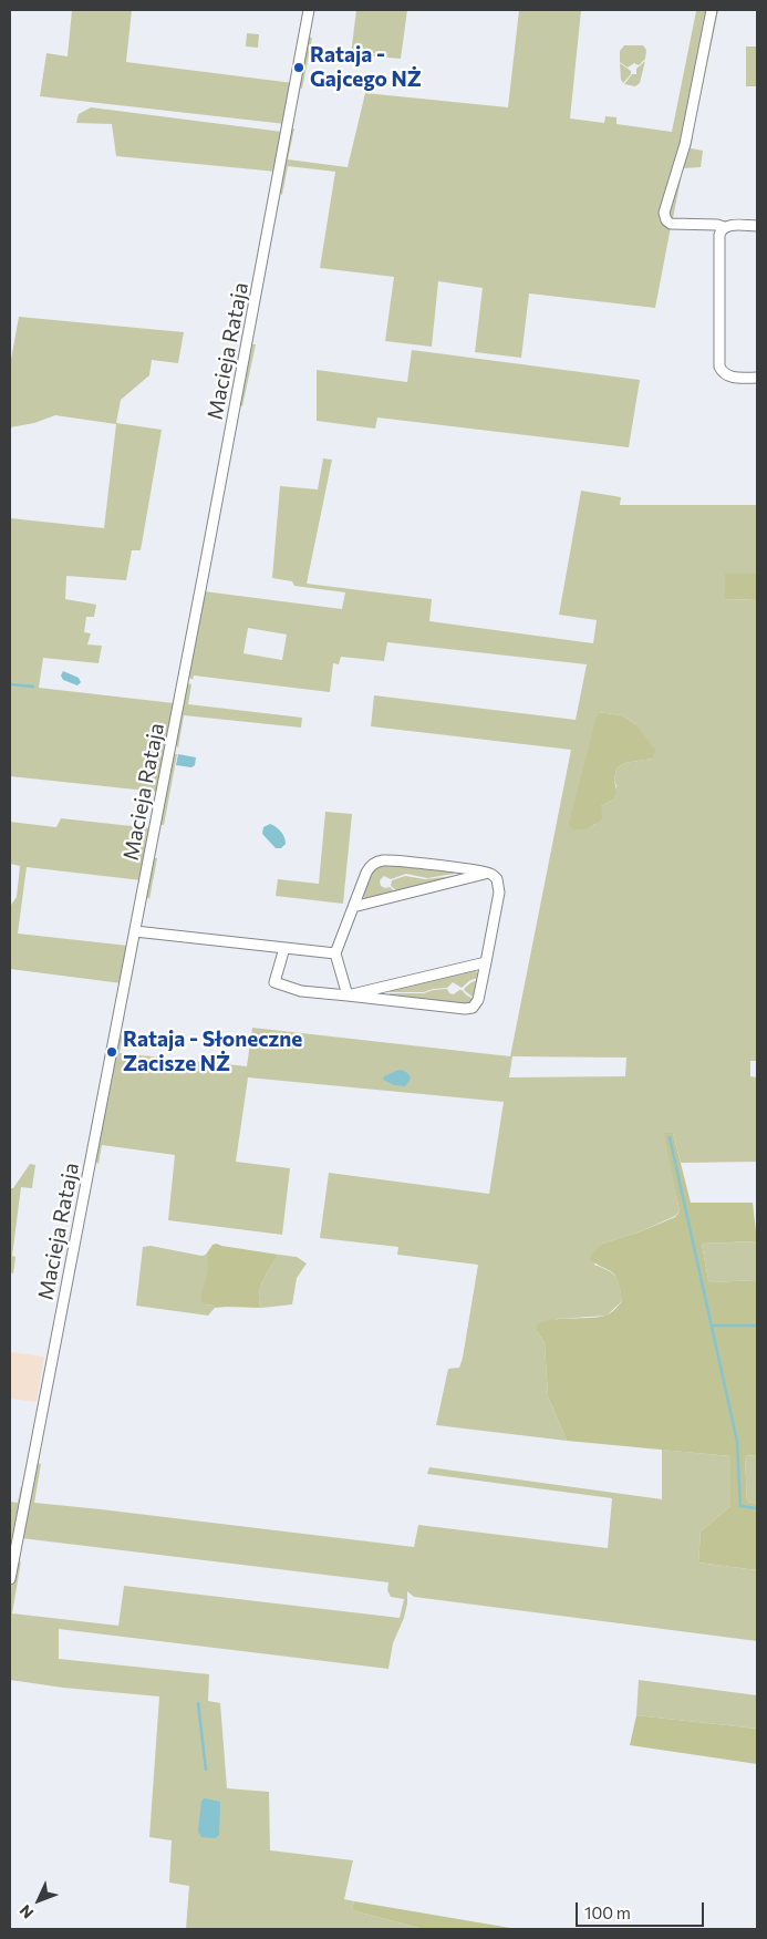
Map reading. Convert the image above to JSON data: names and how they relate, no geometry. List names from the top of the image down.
{
  "streets": {
    "street": ["Macieja Rataja"]
  },
  "places": ["Rataja - Gajcego NŻ", "Rataja - Słoneczne Zacisze NŻ"],
  "scale_bar": "100 m",
  "north": "bottom left"
}
